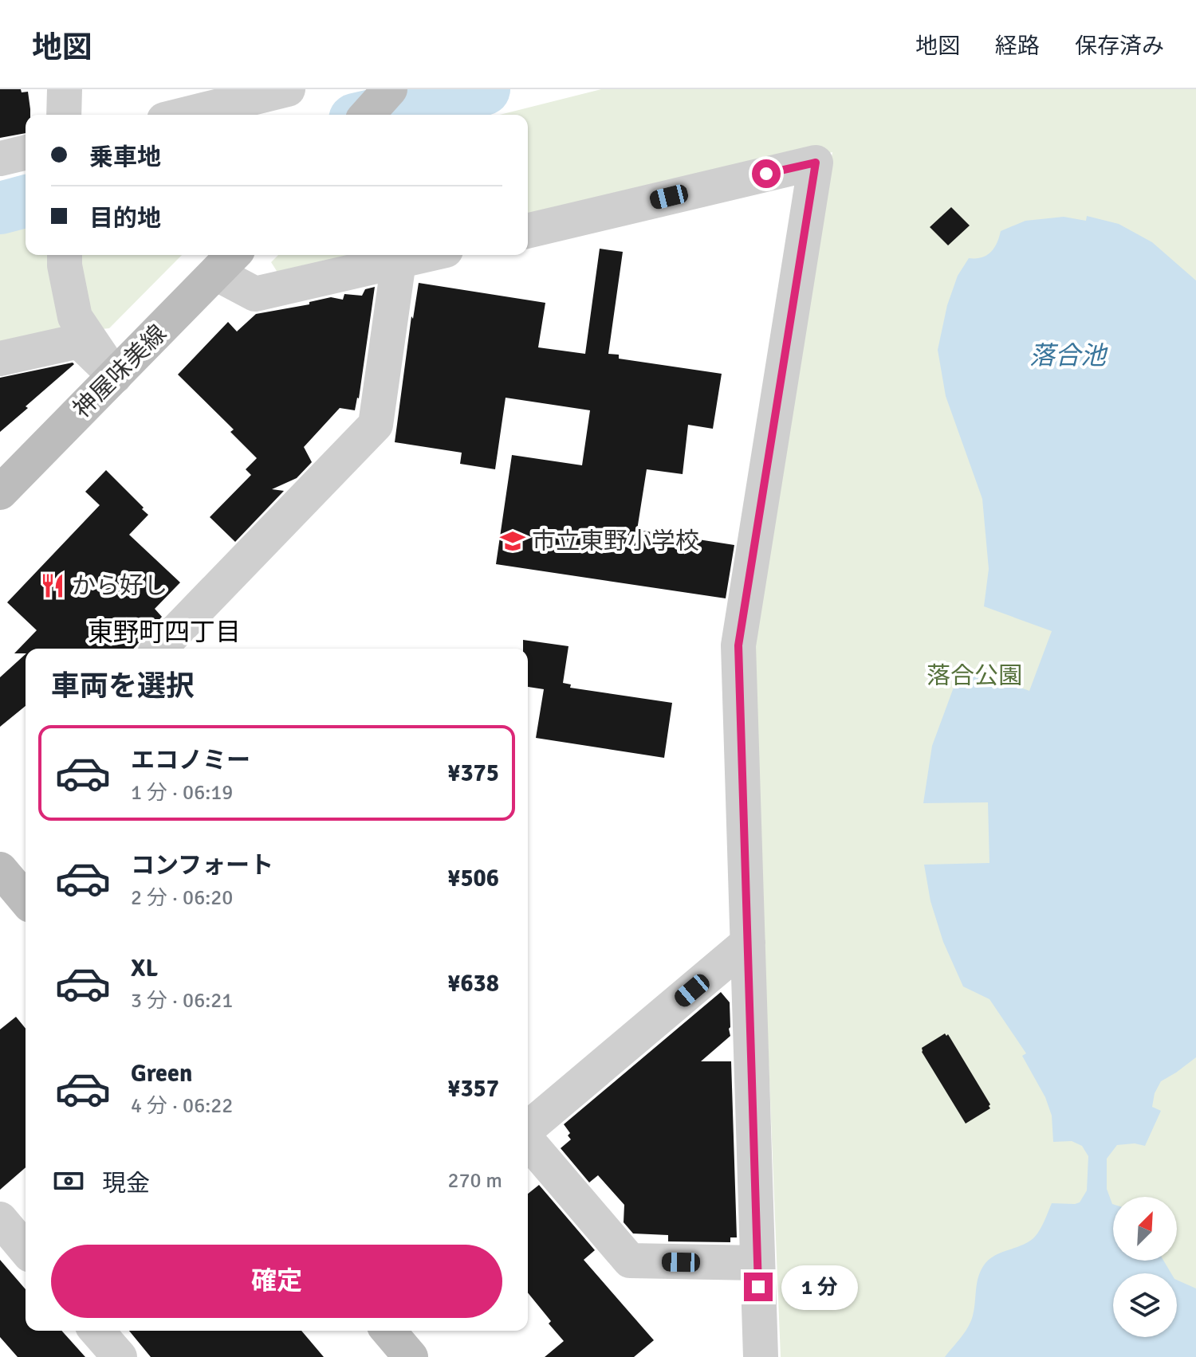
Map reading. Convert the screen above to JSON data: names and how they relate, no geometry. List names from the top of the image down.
{
  "streets": {
    "main road": ["神屋味美線"]
  },
  "districts": ["東野町四丁目"],
  "water": ["落合池"],
  "parks": ["落合公園"],
  "places": {
    "school or university": ["市立東野小学校"],
    "restaurant": ["から好し"]
  },
  "north": "top right",
  "page": {
    "header": "地図",
    "nav": ["地図", "経路", "保存済み"],
    "banner": ["乗車地", "目的地"],
    "heading": "車両を選択",
    "list": [
      {
        "name": "エコノミー",
        "note": "1 分 · 06:19",
        "value": "¥375"
      },
      {
        "name": "コンフォート",
        "note": "2 分 · 06:20",
        "value": "¥506"
      },
      {
        "name": "XL",
        "note": "3 分 · 06:21",
        "value": "¥638"
      },
      {
        "name": "Green",
        "note": "4 分 · 06:22",
        "value": "¥357"
      }
    ],
    "pay": ["現金", "270 m"],
    "buttons": "確定",
    "bubble": "1 分"
  }
}
